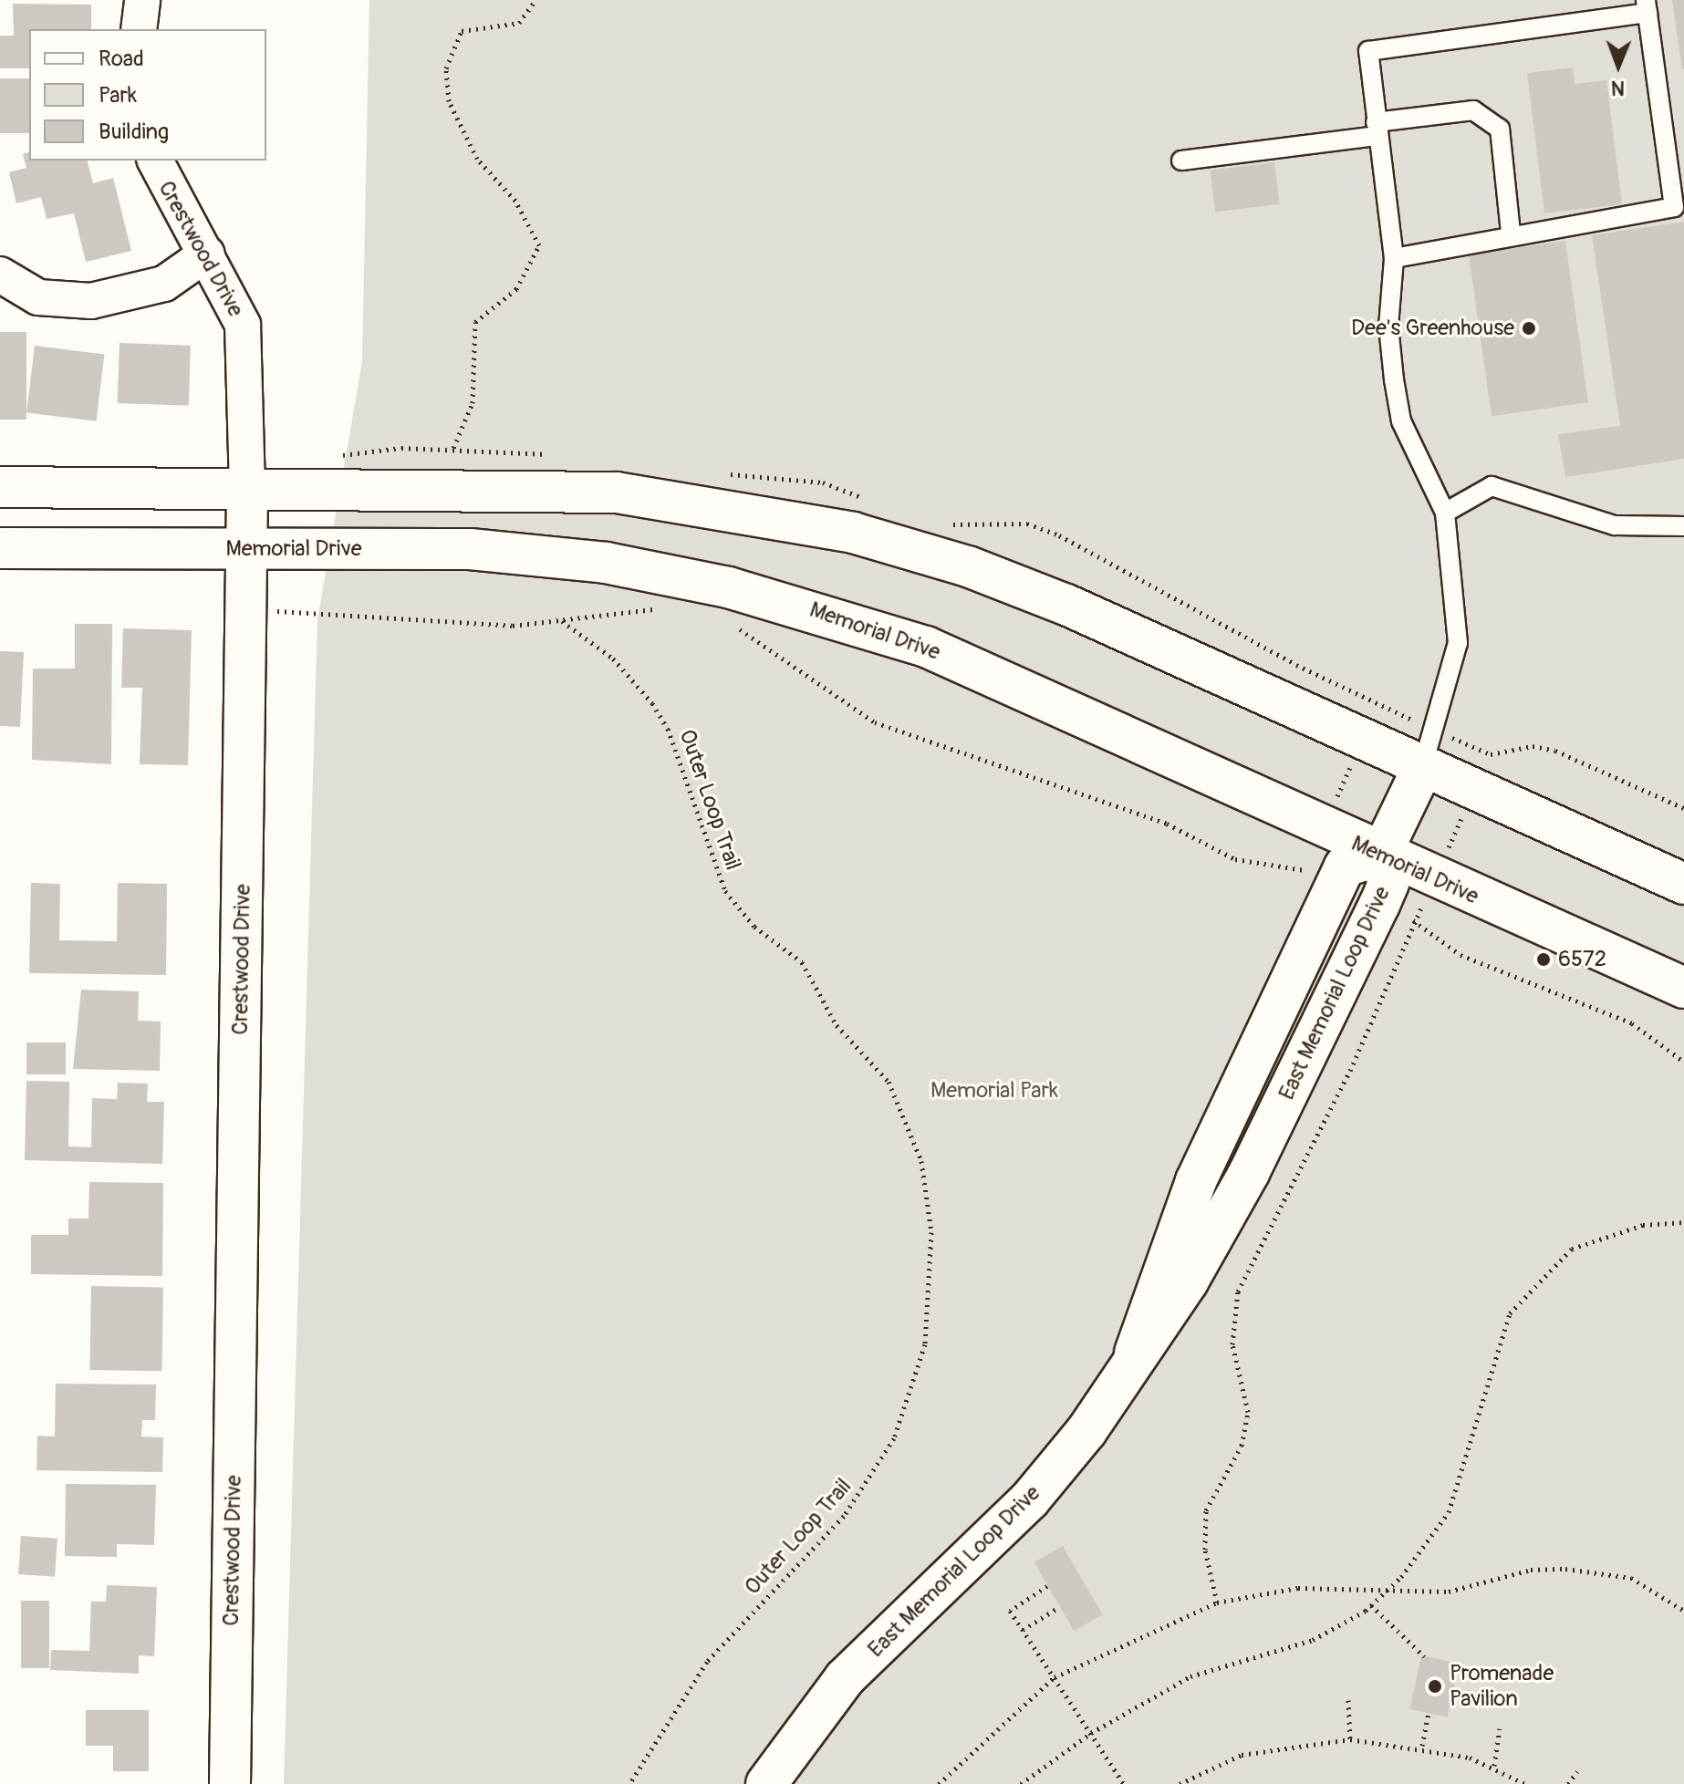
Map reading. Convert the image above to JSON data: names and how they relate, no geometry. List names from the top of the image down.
{
  "streets": {
    "main road": ["Crestwood Drive", "Memorial Drive", "East Memorial Loop Drive"],
    "path": ["Outer Loop Trail"]
  },
  "crossings": [
    ["Crestwood Drive", "Memorial Drive"],
    ["Memorial Drive", "East Memorial Loop Drive"]
  ],
  "parks": ["Memorial Park"],
  "places": ["Dee's Greenhouse", "6572", "Promenade Pavilion"],
  "legend": ["Road", "Park", "Building"],
  "north": "bottom"
}
